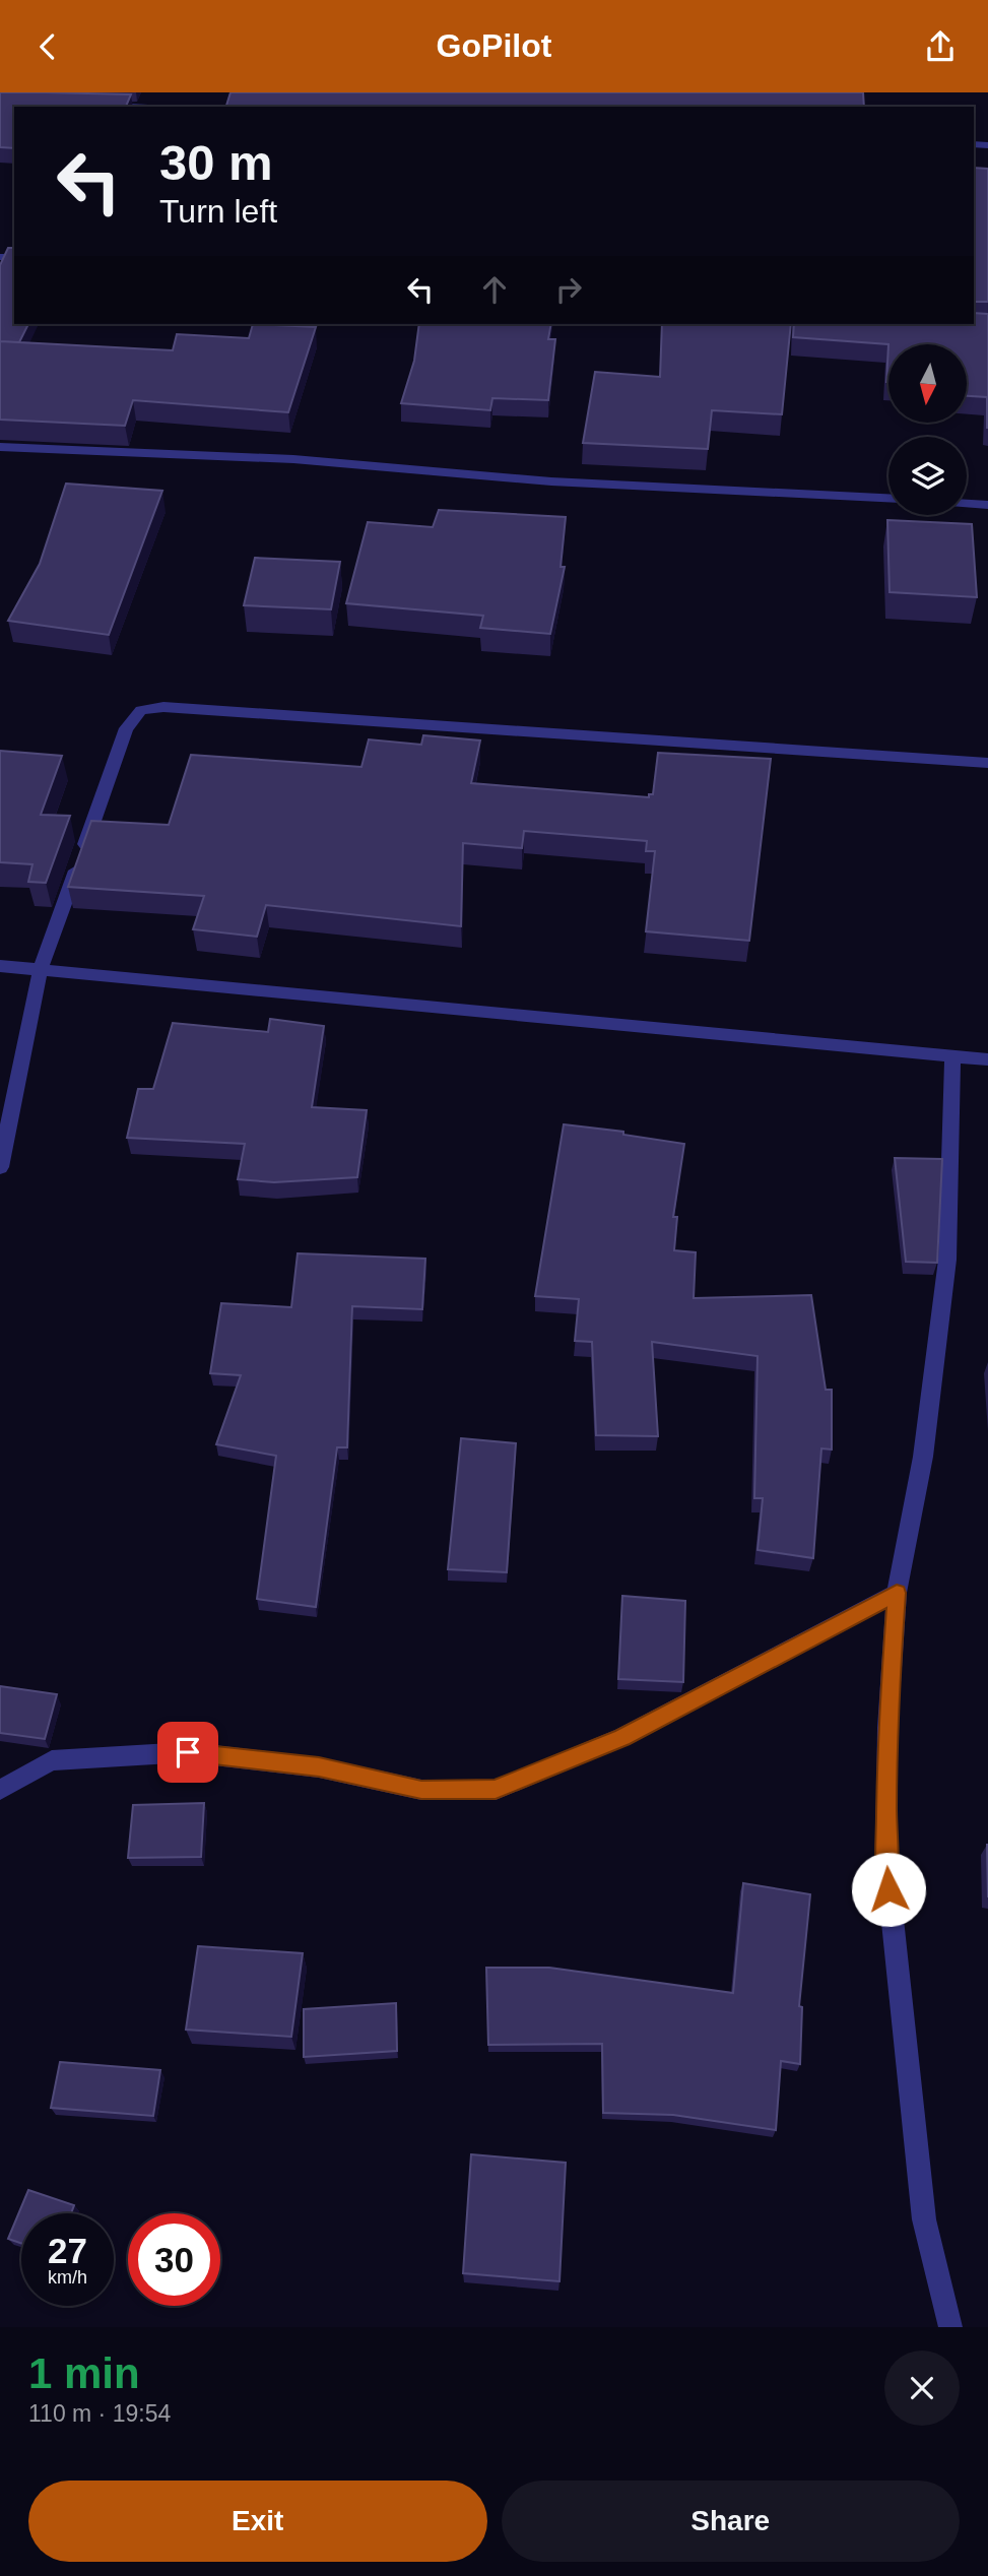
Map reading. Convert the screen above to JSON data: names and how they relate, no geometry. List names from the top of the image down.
{
  "north": "bottom",
  "page": {
    "header": "GoPilot",
    "turn": ["30 m", "Turn left"],
    "speed": "27 km/h",
    "limit": "30",
    "heading": ["1 min", "110 m · 19:54"],
    "buttons": ["Exit", "Share"]
  }
}
